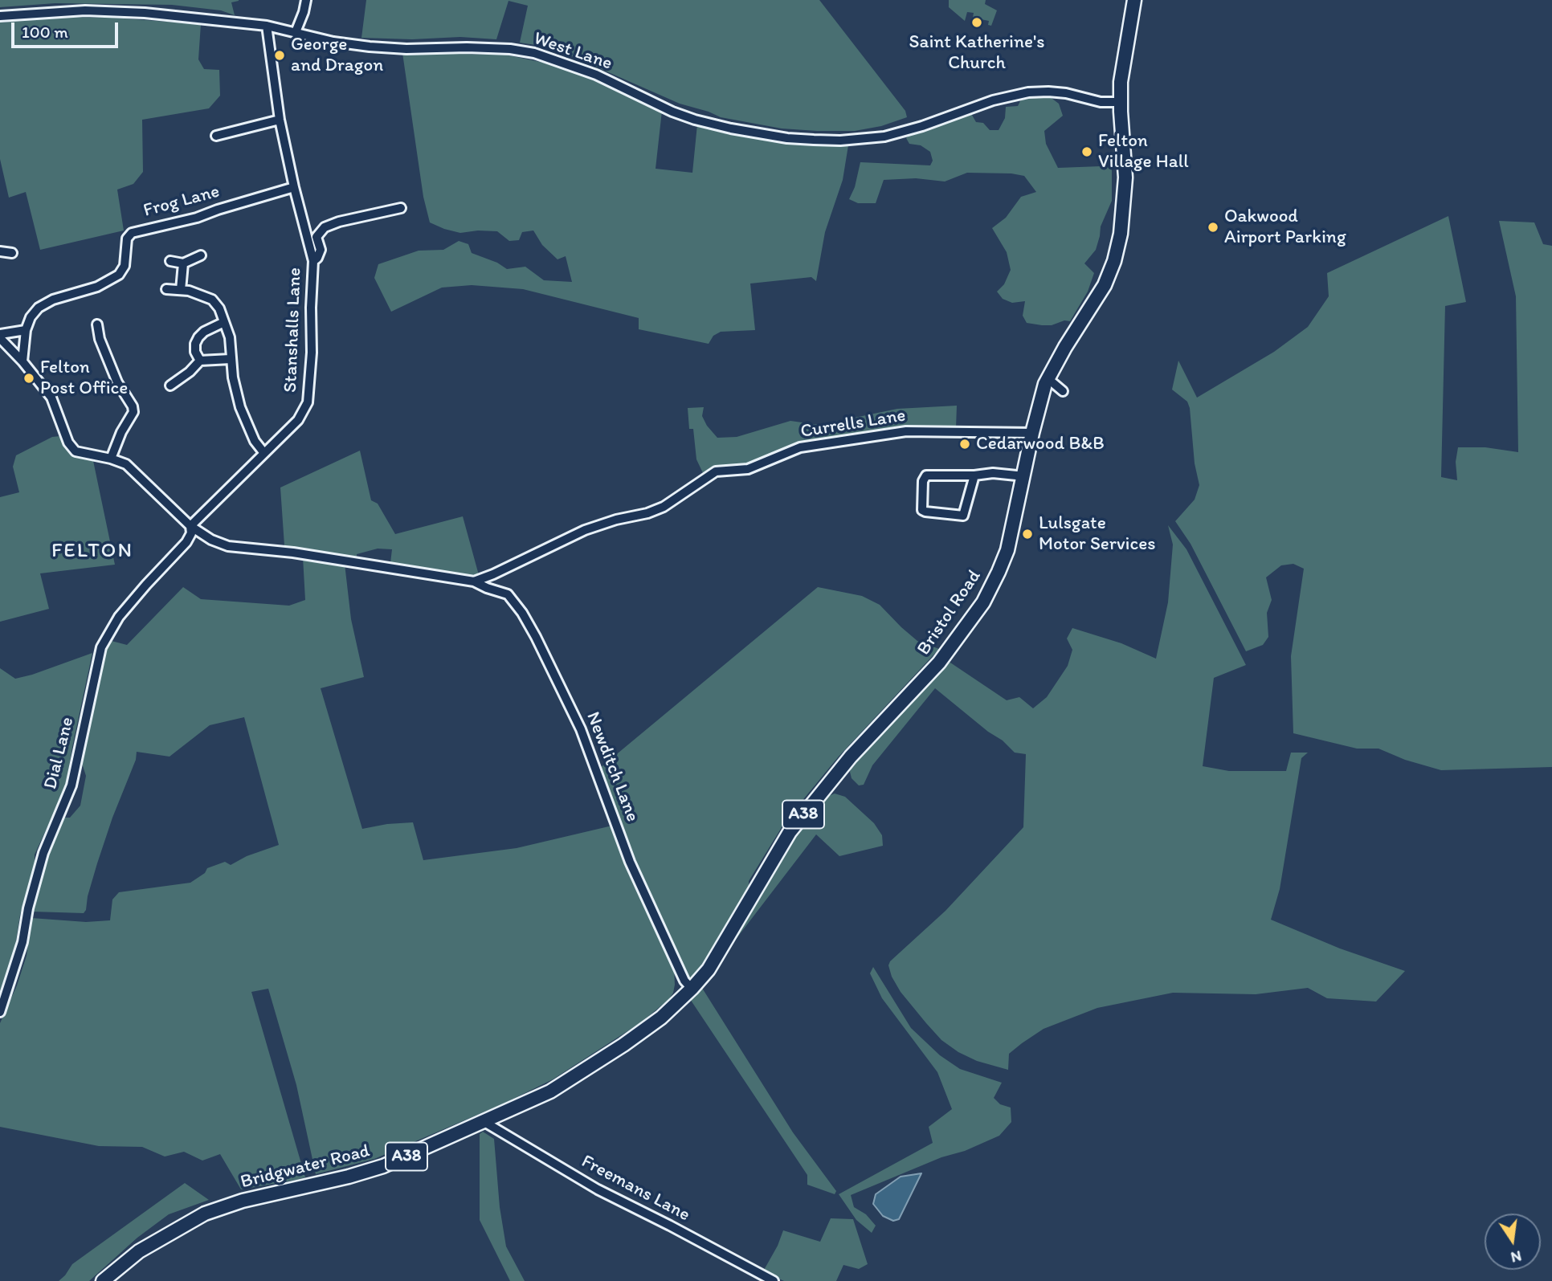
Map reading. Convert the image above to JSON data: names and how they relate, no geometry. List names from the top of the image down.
{
  "streets": {
    "highway": ["Bristol Road", "A38", "Bridgwater Road"],
    "street": [
      "West Lane",
      "Frog Lane",
      "Stanshalls Lane",
      "Currells Lane",
      "Dial Lane",
      "Newditch Lane",
      "Freemans Lane"
    ]
  },
  "crossings": [
    ["West Lane", "Stanshalls Lane"],
    ["West Lane", "Bristol Road"],
    ["Frog Lane", "Stanshalls Lane"],
    ["Frog Lane", "Newditch Lane"],
    ["Stanshalls Lane", "Dial Lane"],
    ["Stanshalls Lane", "Newditch Lane"],
    ["Currells Lane", "Bristol Road"],
    ["Currells Lane", "Newditch Lane"],
    ["Bristol Road", "Newditch Lane"],
    ["Bristol Road", "Bridgwater Road"],
    ["Dial Lane", "Newditch Lane"],
    ["Newditch Lane", "Bridgwater Road"],
    ["Bridgwater Road", "Freemans Lane"]
  ],
  "districts": ["FELTON"],
  "places": [
    "Saint Katherine's Church",
    "George and Dragon",
    "Felton Village Hall",
    "Oakwood Airport Parking",
    "Felton Post Office",
    "Cedarwood B&B",
    "Lulsgate Motor Services"
  ],
  "scale_bar": "100 m",
  "north": "bottom"
}
